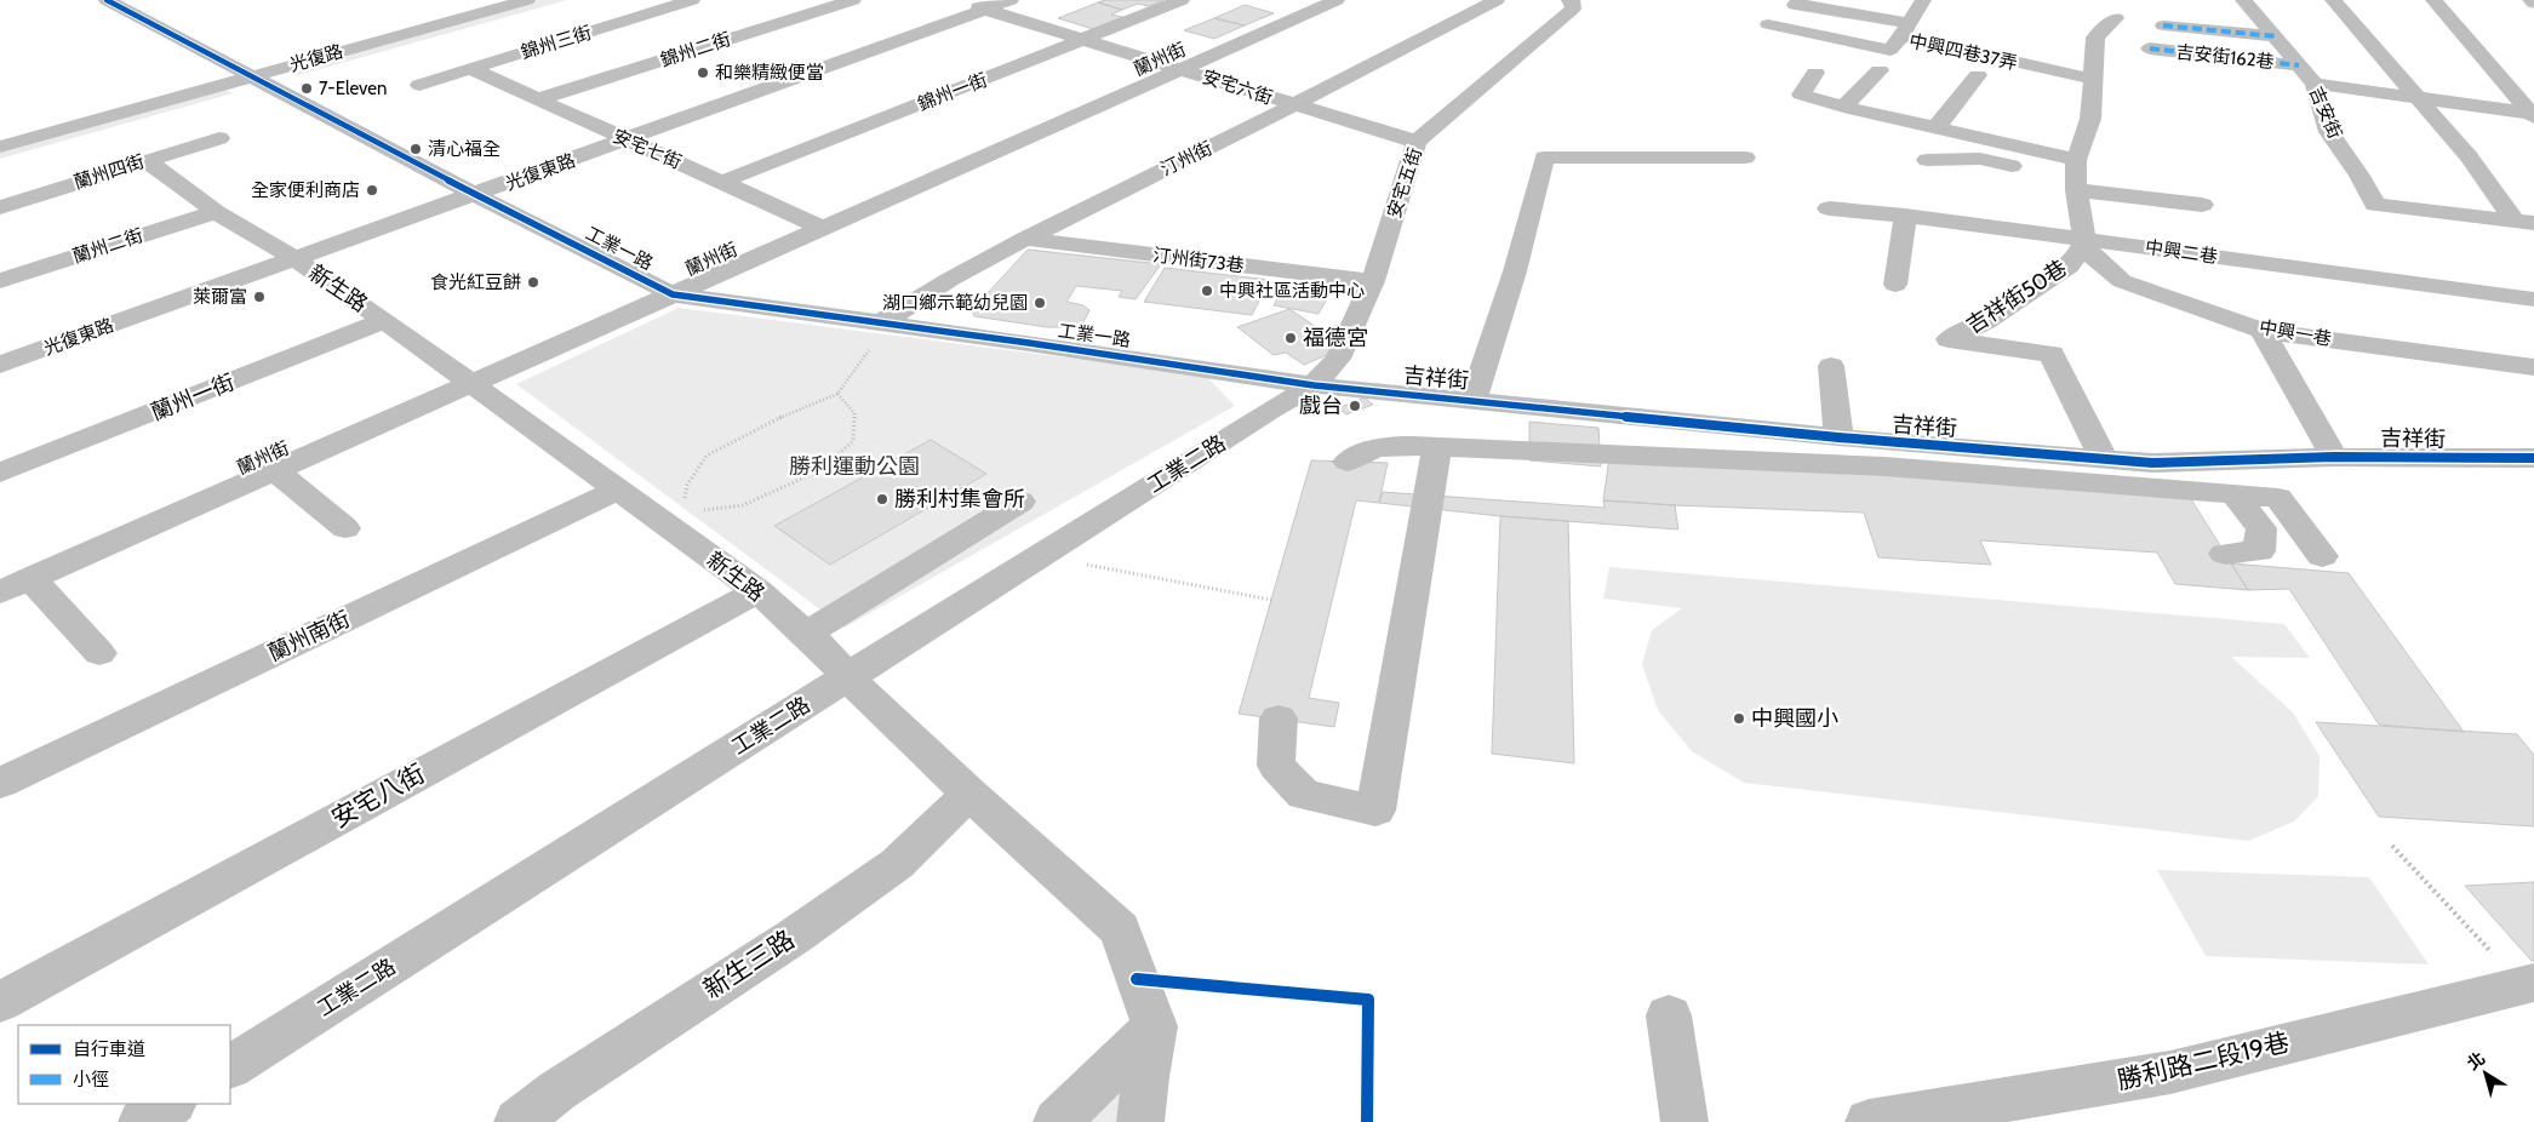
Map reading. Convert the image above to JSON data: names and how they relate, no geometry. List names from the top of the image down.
{
  "streets": {
    "street": [
      "錦州三街",
      "錦州二街",
      "中興四巷37弄",
      "吉安街162巷",
      "光復路",
      "蘭州街",
      "安宅六街",
      "錦州一街",
      "吉安街",
      "安宅七街",
      "汀州街",
      "蘭州四街",
      "光復東路",
      "安宅五街",
      "蘭州二街",
      "工業一路",
      "中興二巷",
      "汀州街73巷",
      "新生路",
      "吉祥街50巷",
      "中興一巷",
      "吉祥街",
      "蘭州一街",
      "工業二路",
      "蘭州南街",
      "安宅八街",
      "新生三路",
      "勝利路二段19巷"
    ]
  },
  "crossings": [
    ["錦州三街", "安宅七街"],
    ["錦州二街", "安宅七街"],
    ["吉安街162巷", "吉安街"],
    ["光復路", "工業一路"],
    ["蘭州街", "安宅六街"],
    ["蘭州街", "安宅七街"],
    ["蘭州街", "工業一路"],
    ["蘭州街", "新生路"],
    ["安宅六街", "錦州一街"],
    ["安宅六街", "汀州街"],
    ["安宅六街", "光復東路"],
    ["安宅六街", "安宅五街"],
    ["錦州一街", "安宅七街"],
    ["安宅七街", "光復東路"],
    ["汀州街", "工業一路"],
    ["汀州街", "汀州街73巷"],
    ["蘭州四街", "新生路"],
    ["光復東路", "工業一路"],
    ["光復東路", "新生路"],
    ["安宅五街", "工業一路"],
    ["安宅五街", "汀州街73巷"],
    ["安宅五街", "吉祥街"],
    ["安宅五街", "工業二路"],
    ["蘭州二街", "新生路"],
    ["工業一路", "吉祥街"],
    ["工業一路", "工業二路"],
    ["中興二巷", "吉祥街50巷"],
    ["中興二巷", "中興一巷"],
    ["新生路", "蘭州一街"],
    ["新生路", "工業二路"],
    ["新生路", "蘭州南街"],
    ["新生路", "安宅八街"],
    ["新生路", "新生三路"],
    ["吉祥街50巷", "中興一巷"],
    ["吉祥街50巷", "吉祥街"],
    ["吉祥街", "工業二路"]
  ],
  "parks": ["勝利運動公園"],
  "places": [
    "和樂精緻便當",
    "7-Eleven",
    "清心福全",
    "全家便利商店",
    "食光紅豆餅",
    "中興社區活動中心",
    "萊爾富",
    "湖口鄉示範幼兒園",
    "福德宮",
    "戲台",
    "勝利村集會所",
    "中興國小"
  ],
  "legend": ["自行車道", "小徑"],
  "north": "top left"
}
